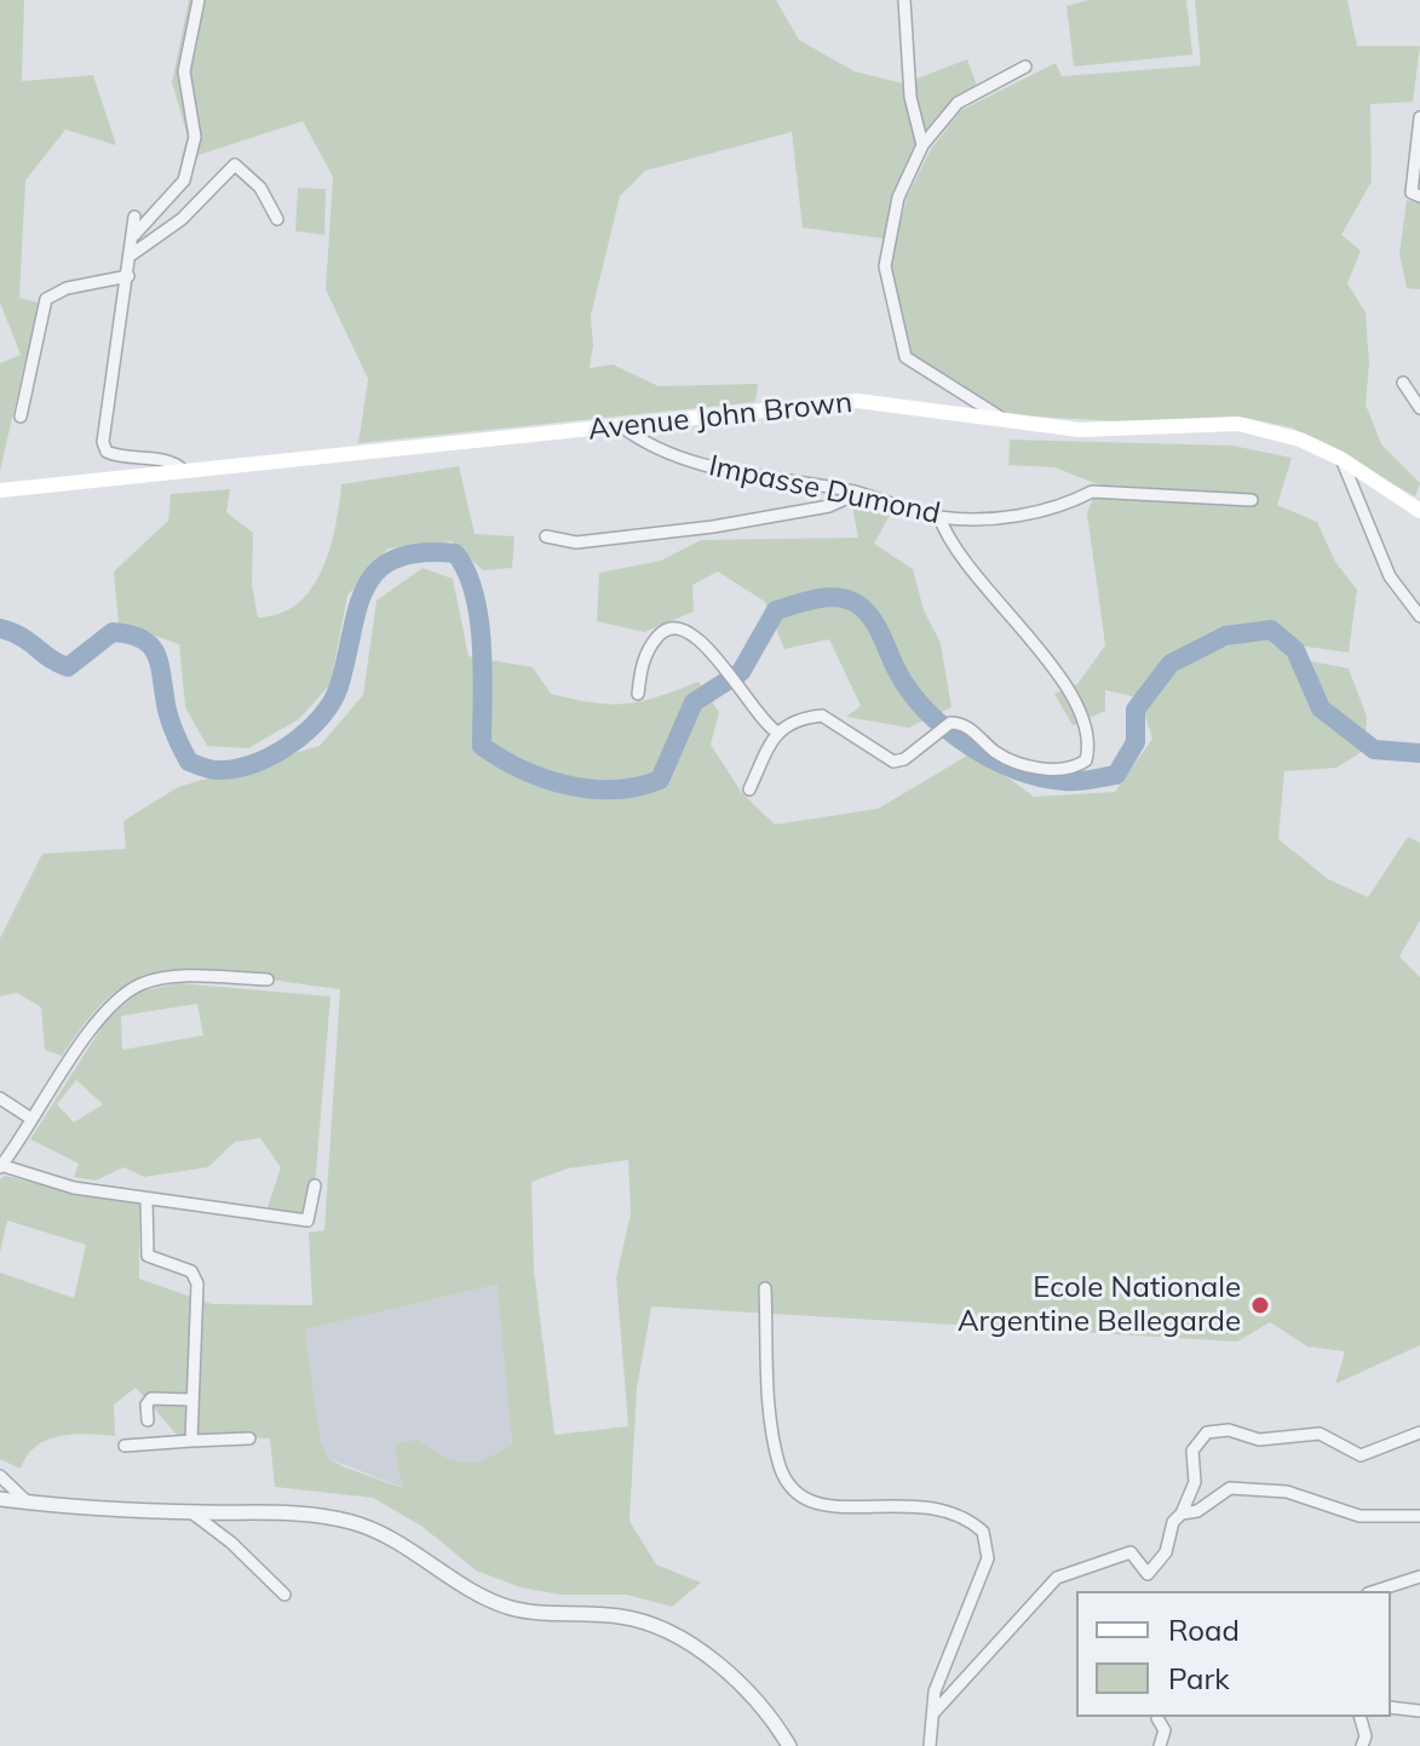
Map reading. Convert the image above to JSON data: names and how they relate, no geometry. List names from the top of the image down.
{
  "streets": {
    "main road": ["Avenue John Brown"],
    "street": ["Impasse Dumond"]
  },
  "crossings": [
    ["Avenue John Brown", "Impasse Dumond"]
  ],
  "places": ["Ecole Nationale Argentine Bellegarde"],
  "legend": ["Road", "Park"]
}
